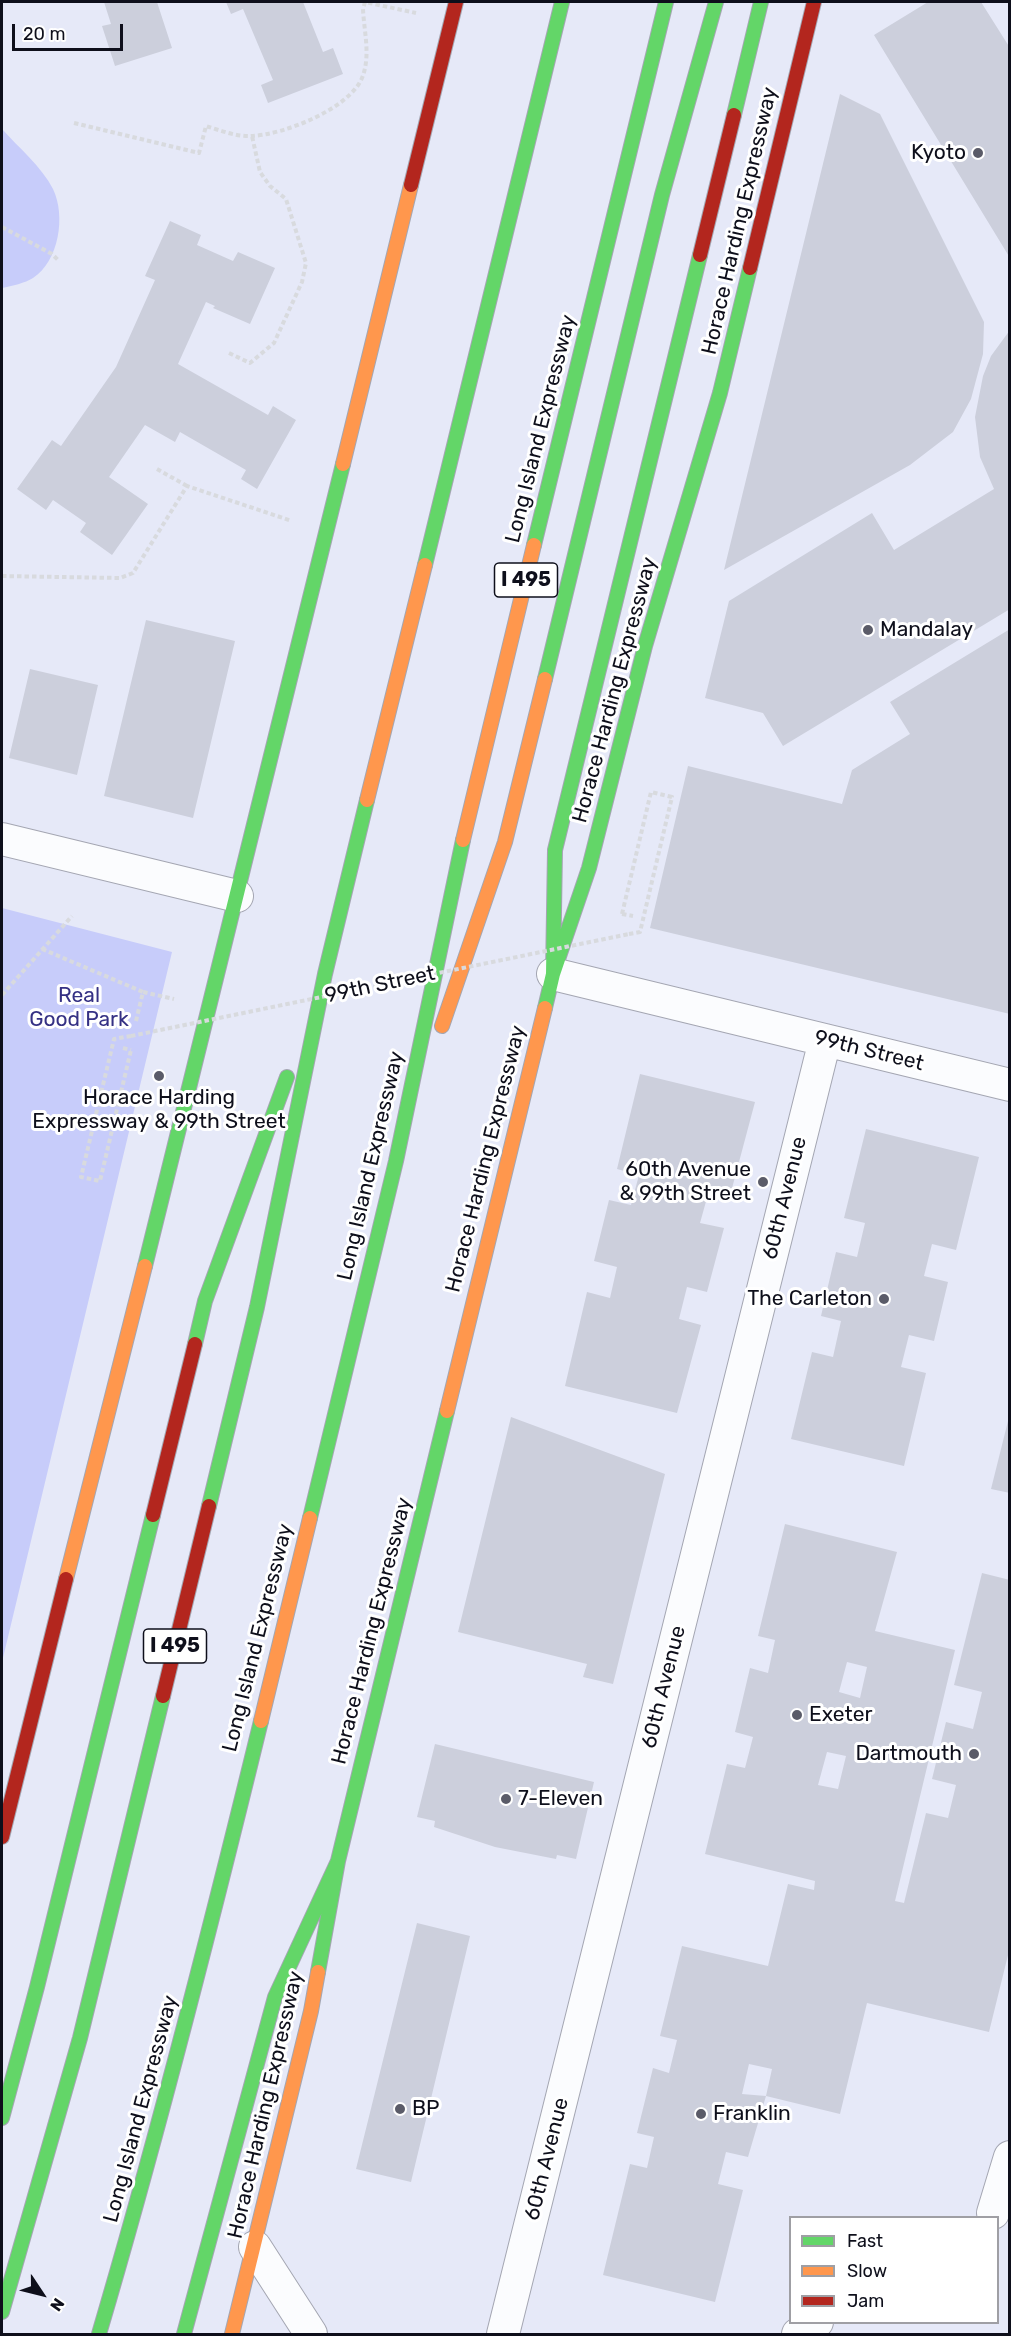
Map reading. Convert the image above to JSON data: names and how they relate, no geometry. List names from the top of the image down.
{
  "streets": {
    "main road": ["Horace Harding Expressway", "Long Island Expressway", "I 495"],
    "street": ["99th Street", "60th Avenue"]
  },
  "crossings": [
    ["Horace Harding Expressway", "99th Street"],
    ["99th Street", "60th Avenue"]
  ],
  "parks": ["Real Good Park"],
  "places": [
    "Kyoto",
    "Mandalay",
    "Horace Harding Expressway & 99th Street",
    "60th Avenue & 99th Street",
    "The Carleton",
    "Exeter",
    "Dartmouth",
    "7-Eleven",
    "BP",
    "Franklin"
  ],
  "legend": ["Fast", "Slow", "Jam"],
  "scale_bar": "20 m",
  "north": "bottom right"
}
